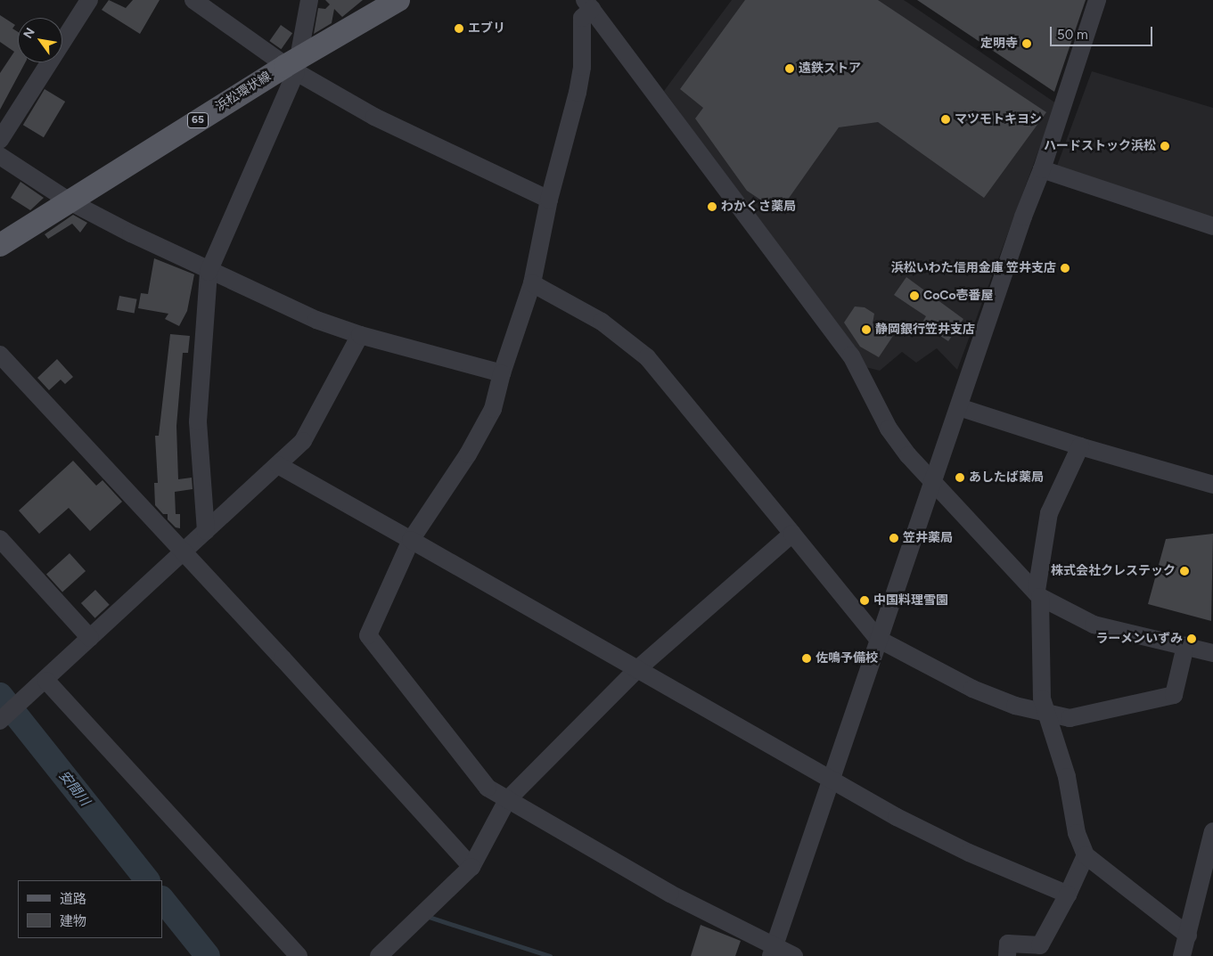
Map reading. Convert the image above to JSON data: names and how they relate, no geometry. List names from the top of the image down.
{
  "streets": {
    "main road": ["浜松環状線", "65"]
  },
  "water": ["安間川"],
  "places": [
    "エブリ",
    "定明寺",
    "遠鉄ストア",
    "マツモトキヨシ",
    "ハードストック浜松",
    "わかくさ薬局",
    "浜松いわた信用金庫 笠井支店",
    "CoCo壱番屋",
    "静岡銀行笠井支店",
    "あしたば薬局",
    "笠井薬局",
    "株式会社クレステック",
    "中国料理雪園",
    "ラーメンいずみ",
    "佐鳴予備校"
  ],
  "legend": ["道路", "建物"],
  "scale_bar": "50 m",
  "north": "top left"
}
